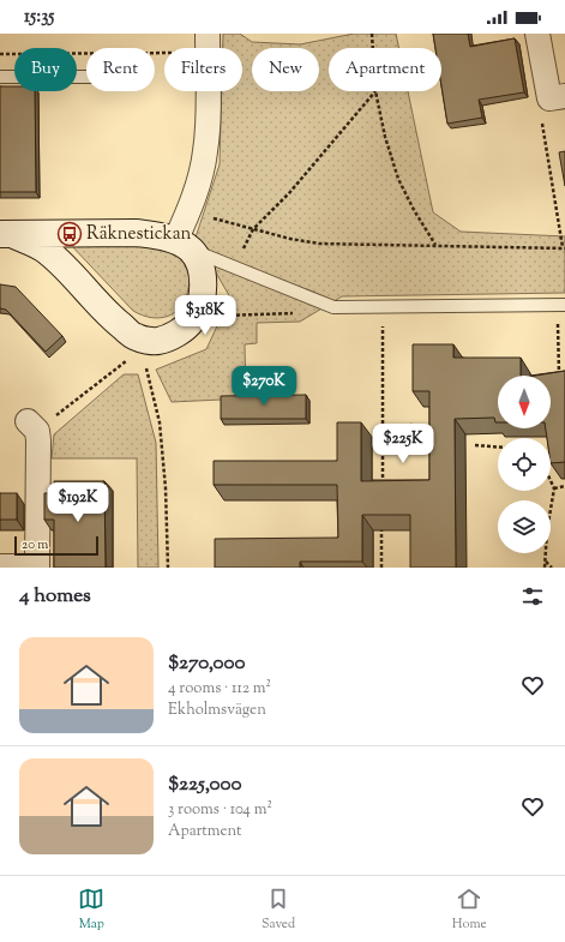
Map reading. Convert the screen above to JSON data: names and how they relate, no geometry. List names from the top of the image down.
{
  "places": {
    "bus stop": ["Räknestickan"]
  },
  "scale_bar": "20 m",
  "north": "bottom",
  "page": {
    "status": "15:35",
    "chip": [
      "Buy",
      "Rent",
      "Filters",
      "New",
      "Apartment"
    ],
    "price": [
      "$318K",
      "$270K",
      "$225K",
      "$192K"
    ],
    "scale": "20 m",
    "heading": "4 homes",
    "list": [
      {
        "name": "$270,000",
        "note": "4 rooms · 112 m² · Ekholmsvägen"
      },
      {
        "name": "$225,000",
        "note": "3 rooms · 104 m² · Apartment"
      }
    ],
    "tabs": ["Map", "Saved", "Home"]
  }
}
